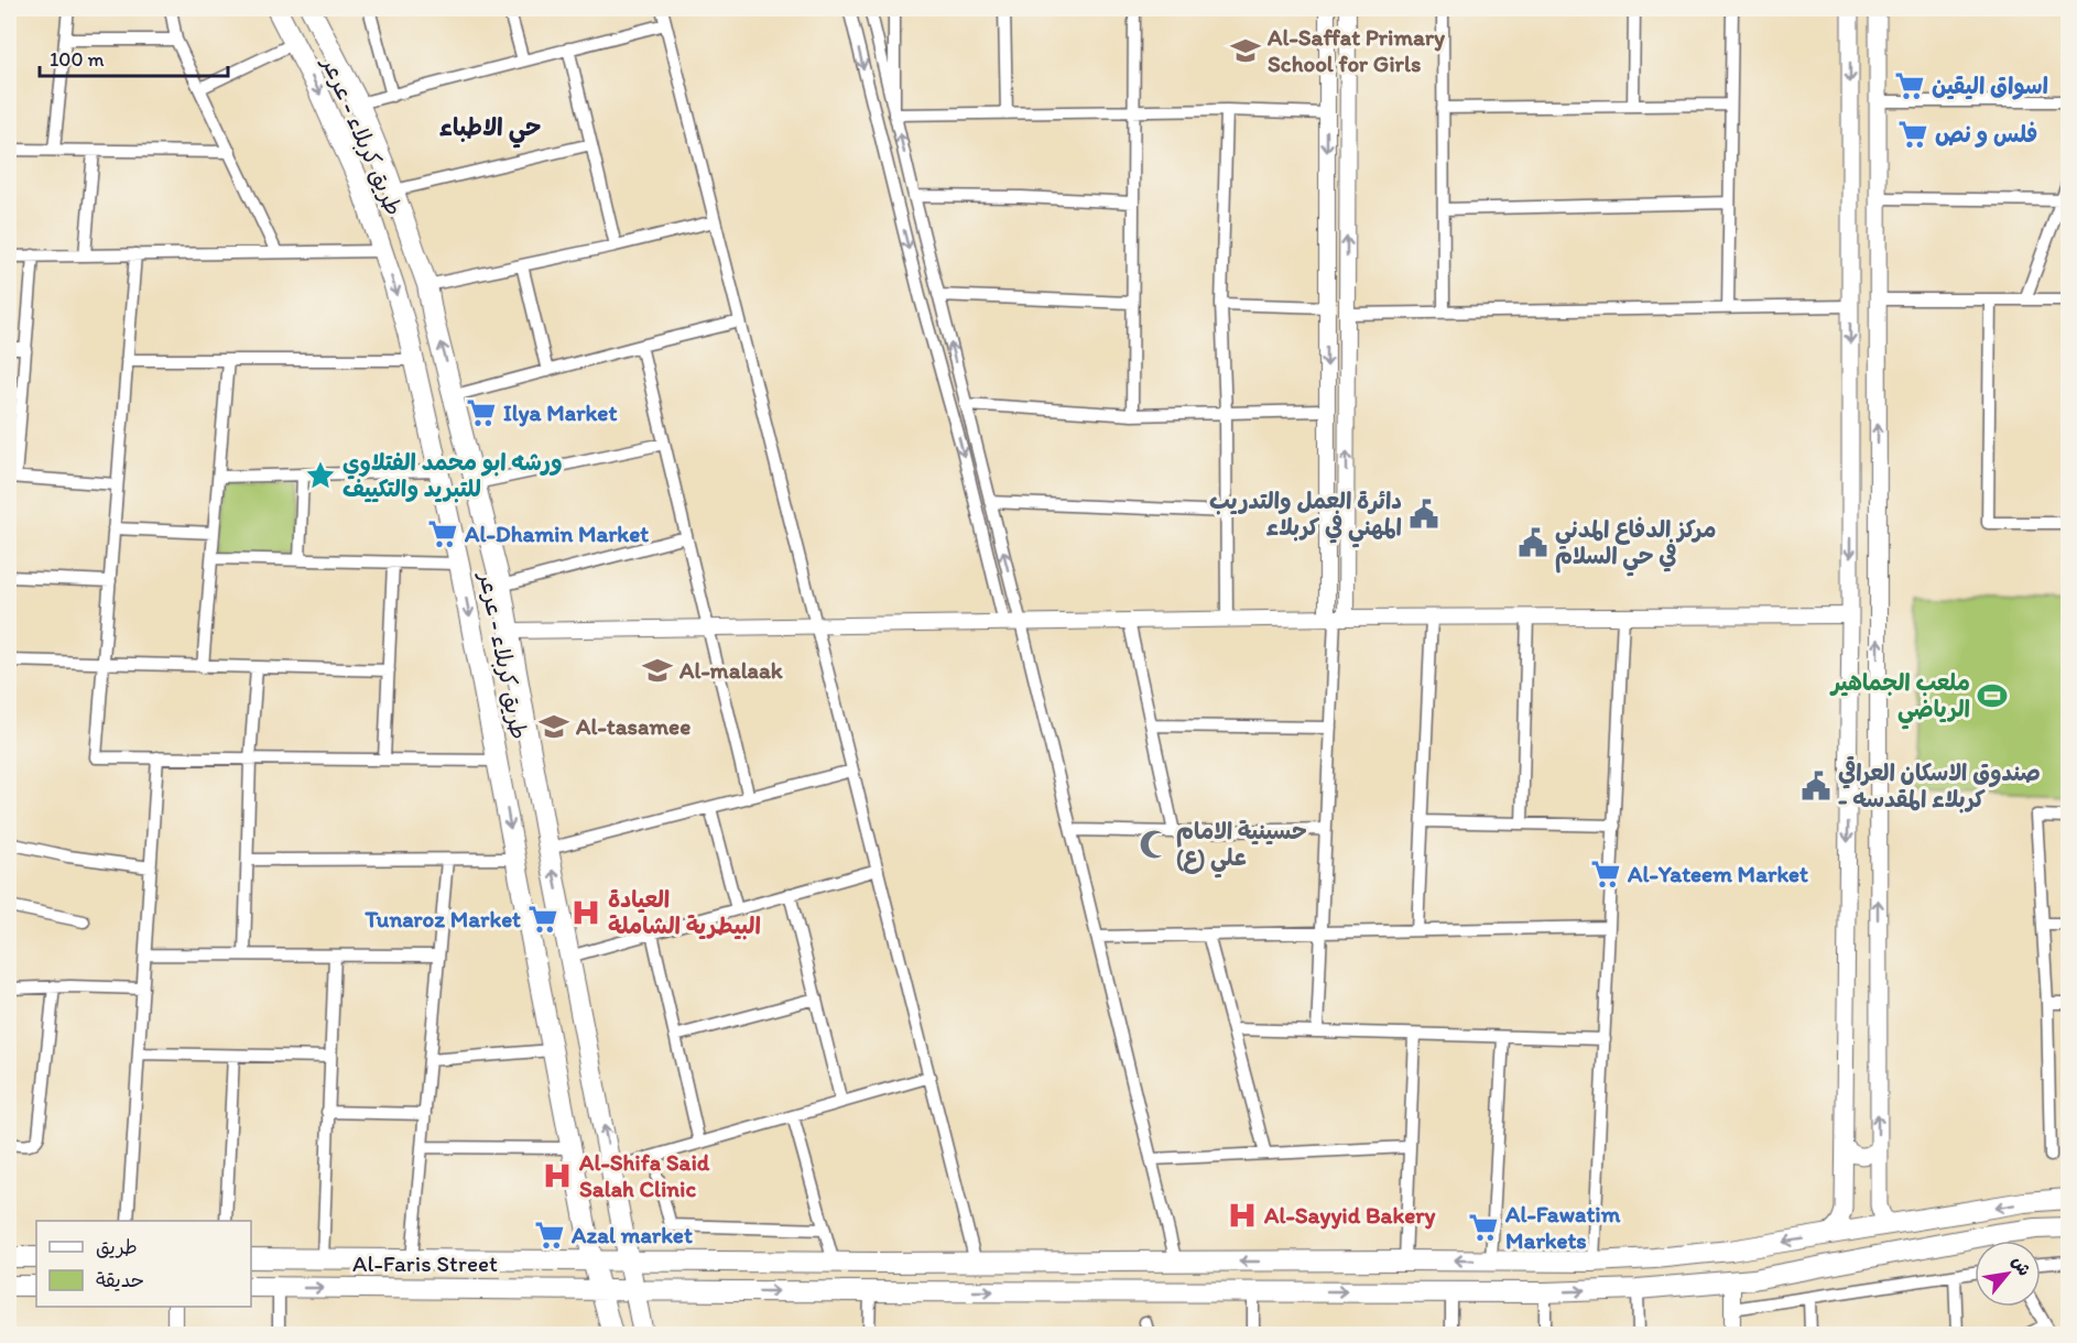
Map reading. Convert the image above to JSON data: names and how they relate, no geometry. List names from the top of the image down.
{
  "streets": {
    "main road": ["طريق كربلاء - عرعر", "Al-Faris Street"]
  },
  "crossings": [
    ["طريق كربلاء - عرعر", "Al-Faris Street"]
  ],
  "districts": ["حي الاطباء"],
  "places": {
    "school or university": ["Al-Saffat Primary School for Girls", "Al-malaak", "Al-tasamee"],
    "supermarket": [
      "اسواق اليقين",
      "فلس و نص",
      "Ilya Market",
      "Al-Dhamin Market",
      "Al-Yateem Market",
      "Tunaroz Market",
      "Al-Fawatim Markets",
      "Azal market"
    ],
    "place": ["ورشه ابو محمد الفتلاوي للتبريد والتكييف"],
    "public building": ["دائرة العمل والتدريب المهني في كربلاء", "مركز الدفاع المدني في حي السلام", "صندوق الاسكان العراقي - كربلاء المقدسه"],
    "sports": ["ملعب الجماهير الرياضي"],
    "mosque": ["حسينية الامام علي (ع)"],
    "hospital": ["العيادة البيطرية الشاملة", "Al-Shifa Said Salah Clinic", "Al-Sayyid Bakery"]
  },
  "legend": ["طريق", "حديقة"],
  "scale_bar": "100 m",
  "north": "top right"
}
